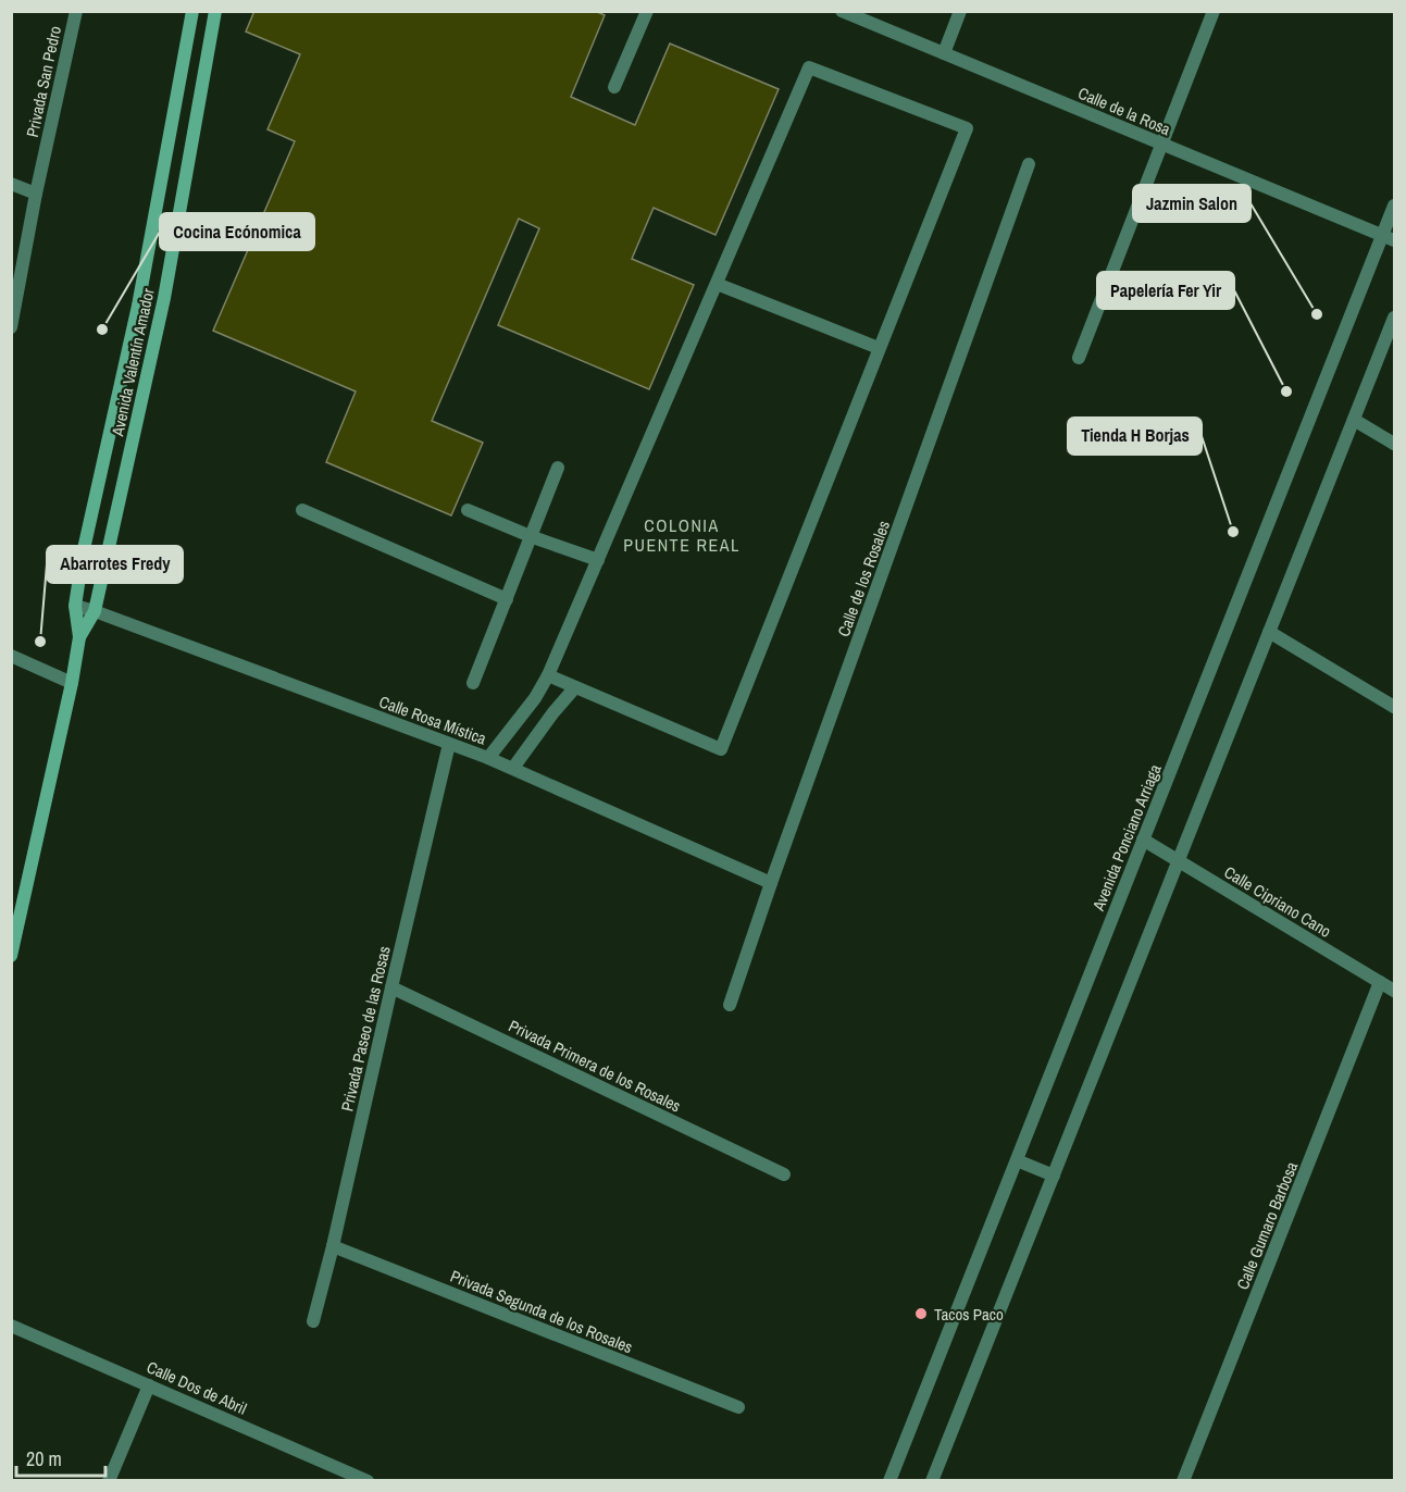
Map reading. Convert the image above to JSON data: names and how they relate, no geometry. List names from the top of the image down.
{
  "streets": {
    "main road": ["Avenida Valentín Amador"],
    "street": [
      "Privada San Pedro",
      "Calle de la Rosa",
      "Calle de los Rosales",
      "Calle Rosa Mística",
      "Avenida Ponciano Arriaga",
      "Calle Cipriano Cano",
      "Privada Paseo de las Rosas",
      "Privada Primera de los Rosales",
      "Calle Gumaro Barbosa",
      "Privada Segunda de los Rosales",
      "Calle Dos de Abril"
    ]
  },
  "crossings": [
    ["Calle de la Rosa", "Avenida Ponciano Arriaga"],
    ["Avenida Valentín Amador", "Calle Rosa Mística"],
    ["Calle de los Rosales", "Calle Rosa Mística"],
    ["Calle Rosa Mística", "Privada Paseo de las Rosas"],
    ["Avenida Ponciano Arriaga", "Calle Cipriano Cano"],
    ["Calle Cipriano Cano", "Calle Gumaro Barbosa"],
    ["Privada Paseo de las Rosas", "Privada Primera de los Rosales"],
    ["Privada Paseo de las Rosas", "Privada Segunda de los Rosales"]
  ],
  "districts": ["COLONIA PUENTE REAL"],
  "places": [
    "Jazmin Salon",
    "Cocina Ecónomica",
    "Papelería Fer Yir",
    "Tienda H Borjas",
    "Abarrotes Fredy",
    "Tacos Paco"
  ],
  "scale_bar": "20 m"
}
